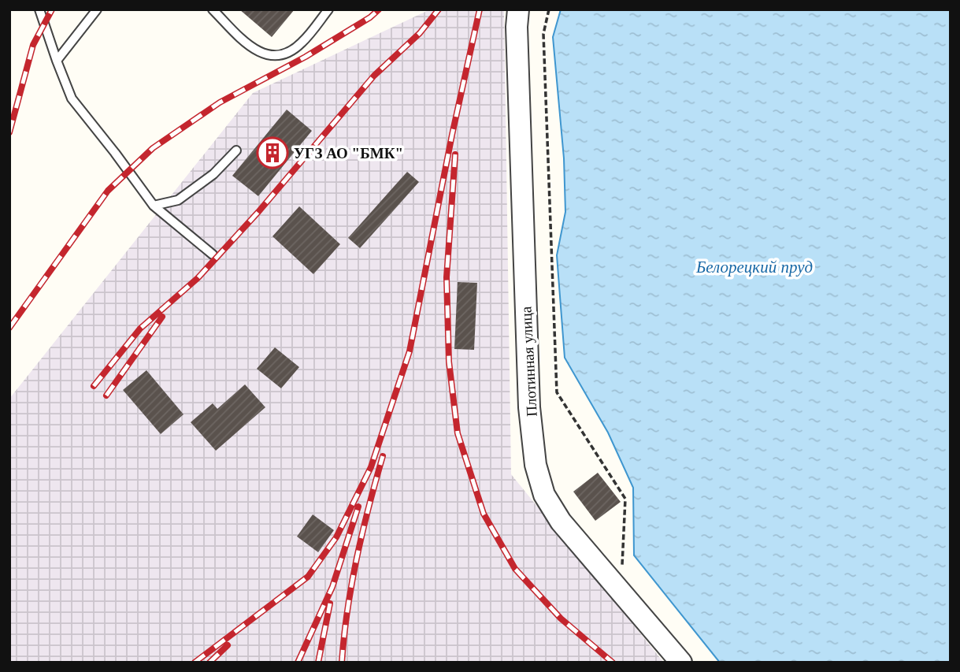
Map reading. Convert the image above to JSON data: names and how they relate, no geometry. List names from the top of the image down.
{
  "streets": {
    "street": ["Плотинная улица"]
  },
  "water": ["Белорецкий пруд"],
  "places": {
    "building": ["УГЗ АО \"БМК\""]
  }
}
